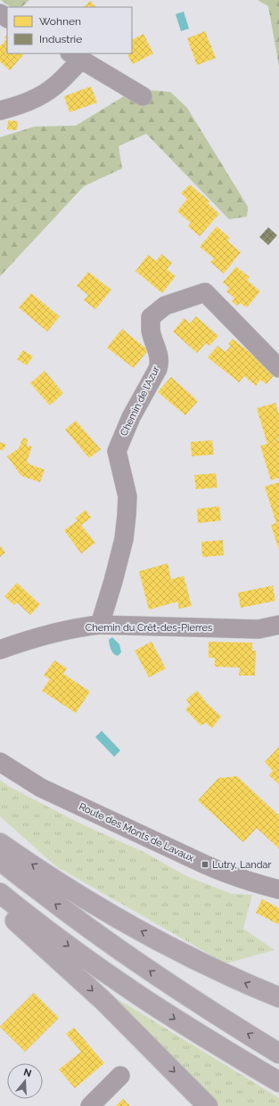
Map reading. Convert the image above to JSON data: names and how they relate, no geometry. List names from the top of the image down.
{
  "streets": {
    "street": ["Chemin de l'Azur", "Chemin du Crêt-des-Pierres", "Route des Monts de Lavaux"]
  },
  "crossings": [
    ["Chemin de l'Azur", "Chemin du Crêt-des-Pierres"]
  ],
  "places": {
    "transit": ["Lutry, Landar"]
  },
  "legend": ["Wohnen", "Industrie"],
  "north": "top"
}
